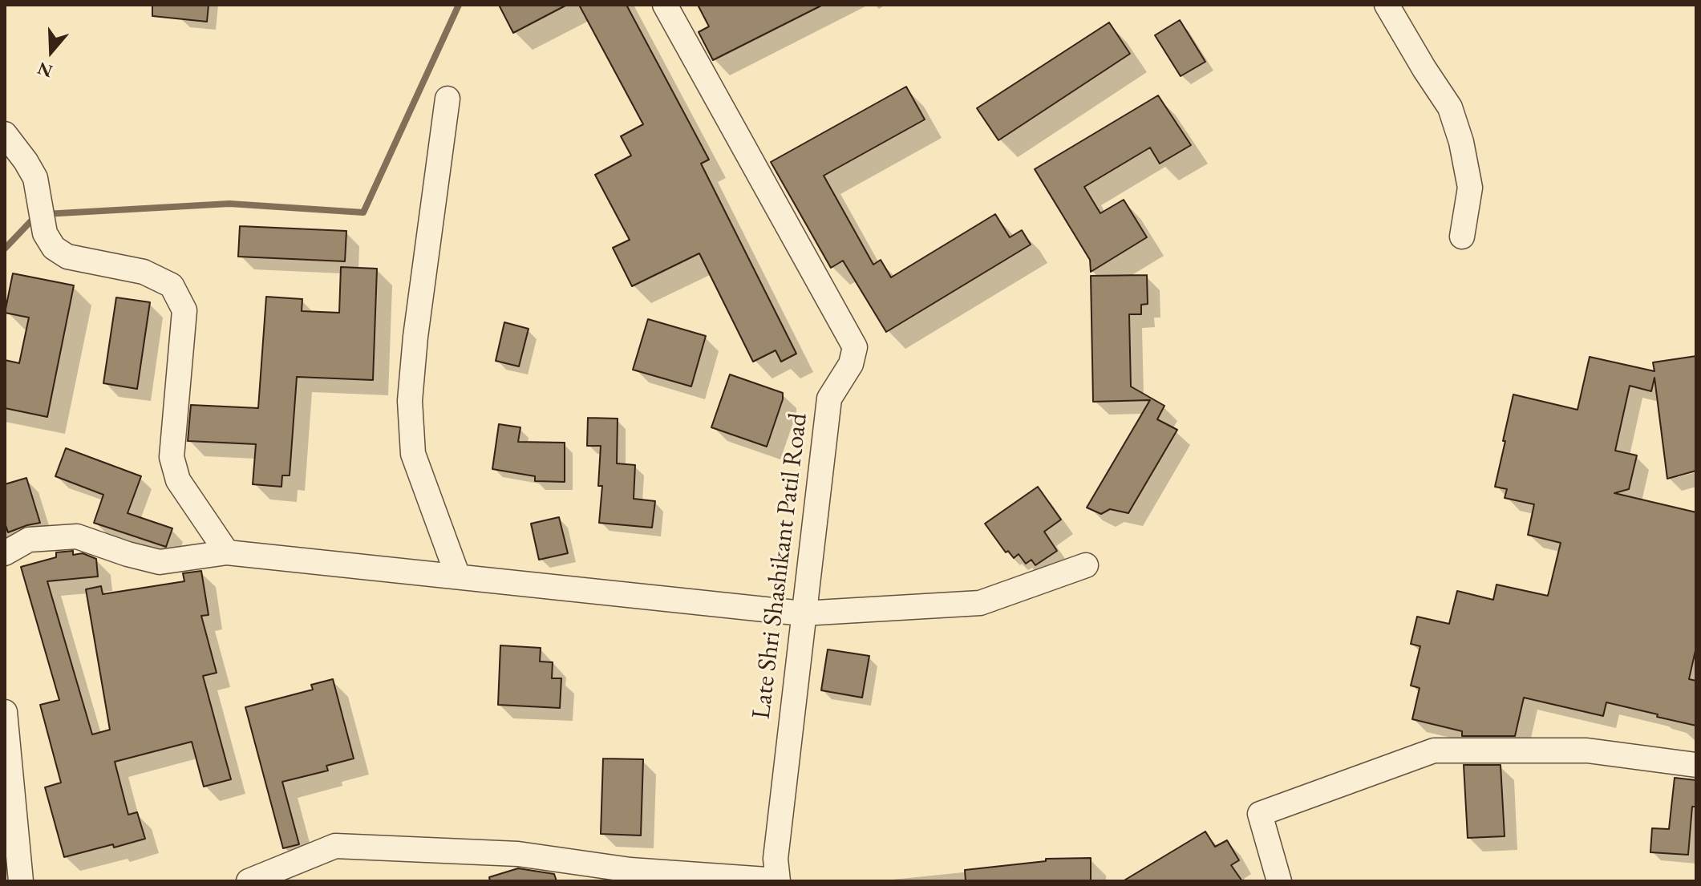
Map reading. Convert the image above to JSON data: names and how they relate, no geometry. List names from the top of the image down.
{
  "streets": {
    "street": ["Late Shri Shashikant Patil Road"]
  },
  "north": "bottom"
}
